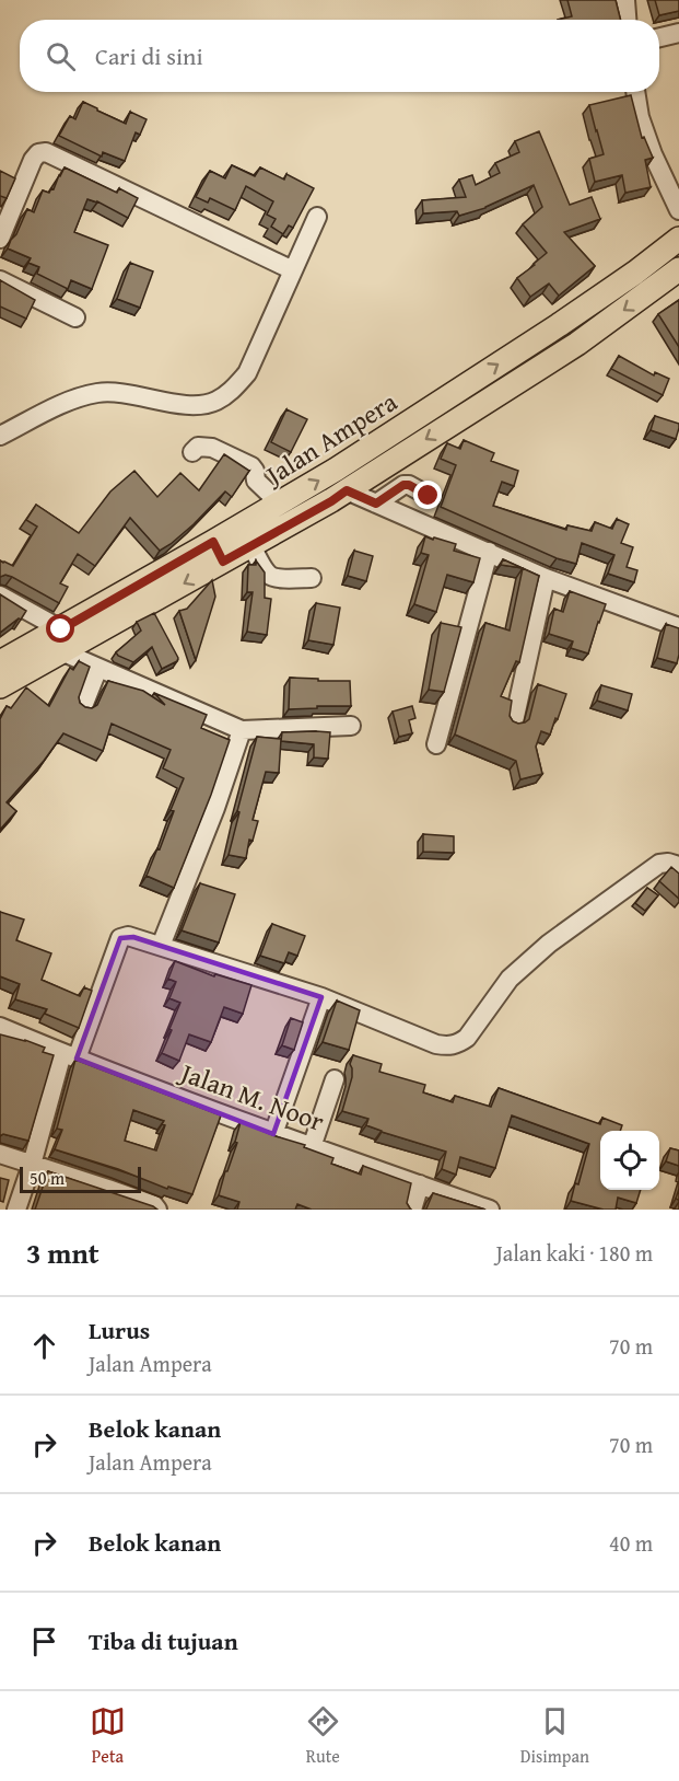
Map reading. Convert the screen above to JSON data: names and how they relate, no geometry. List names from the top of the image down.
{
  "streets": {
    "main road": ["Jalan Ampera"],
    "street": ["Jalan M. Noor"]
  },
  "scale_bar": "50 m",
  "page": {
    "search": "Cari di sini",
    "scale": "50 m",
    "heading": ["3 mnt", "Jalan kaki · 180 m"],
    "list": [
      ["Lurus", "Jalan Ampera", "70 m"],
      ["Belok kanan", "Jalan Ampera", "70 m"],
      ["Belok kanan", "40 m"],
      "Tiba di tujuan"
    ],
    "nav": ["Peta", "Rute", "Disimpan"]
  }
}
